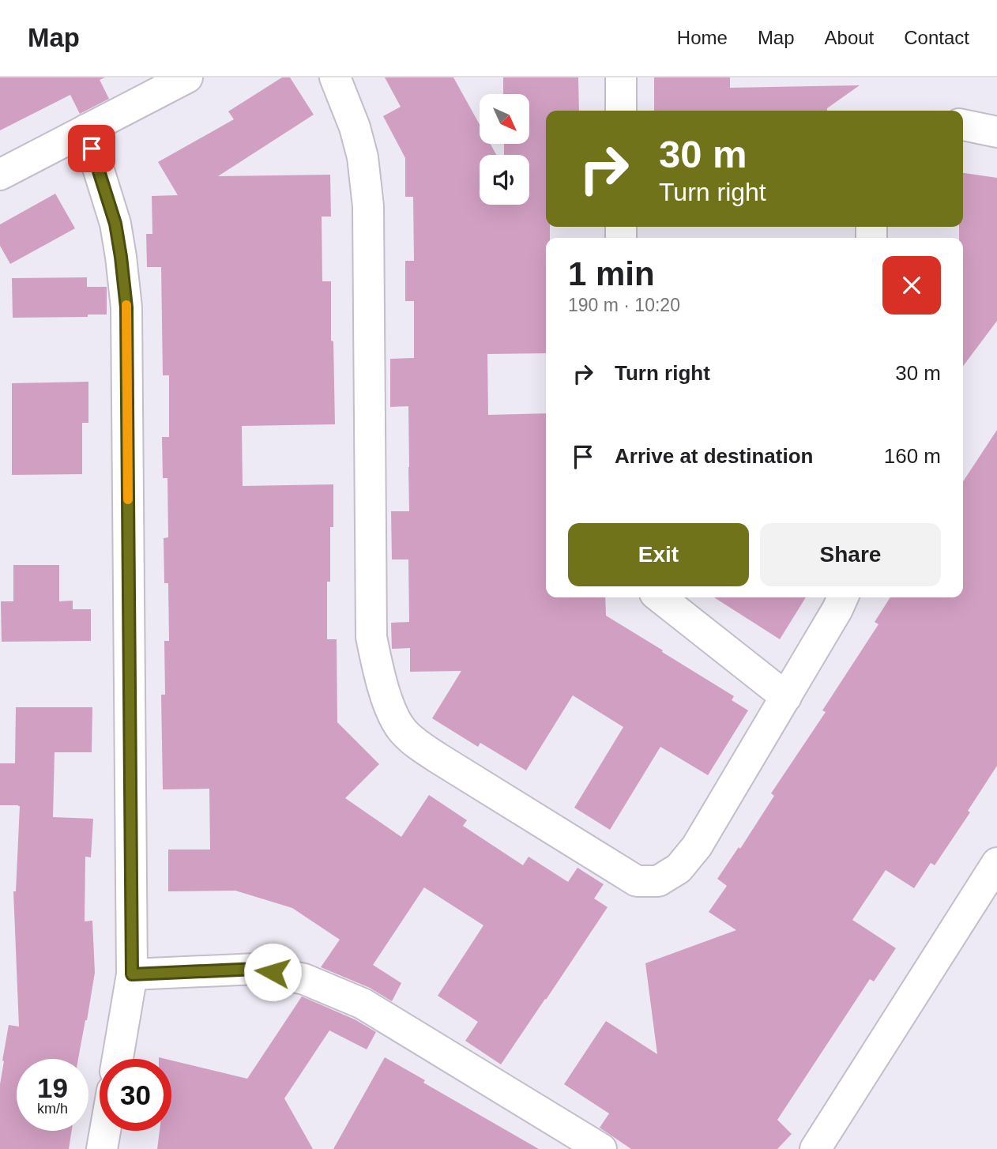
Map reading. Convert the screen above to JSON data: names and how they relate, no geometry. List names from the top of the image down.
{
  "north": "bottom right",
  "page": {
    "header": "Map",
    "nav": [
      "Home",
      "Map",
      "About",
      "Contact"
    ],
    "turn": ["30 m", "Turn right"],
    "heading": ["1 min", "190 m · 10:20"],
    "list": [
      {
        "name": "Turn right",
        "value": "30 m"
      },
      {
        "name": "Arrive at destination",
        "value": "160 m"
      }
    ],
    "buttons": ["Exit", "Share"],
    "speed": "19 km/h",
    "limit": "30"
  }
}
